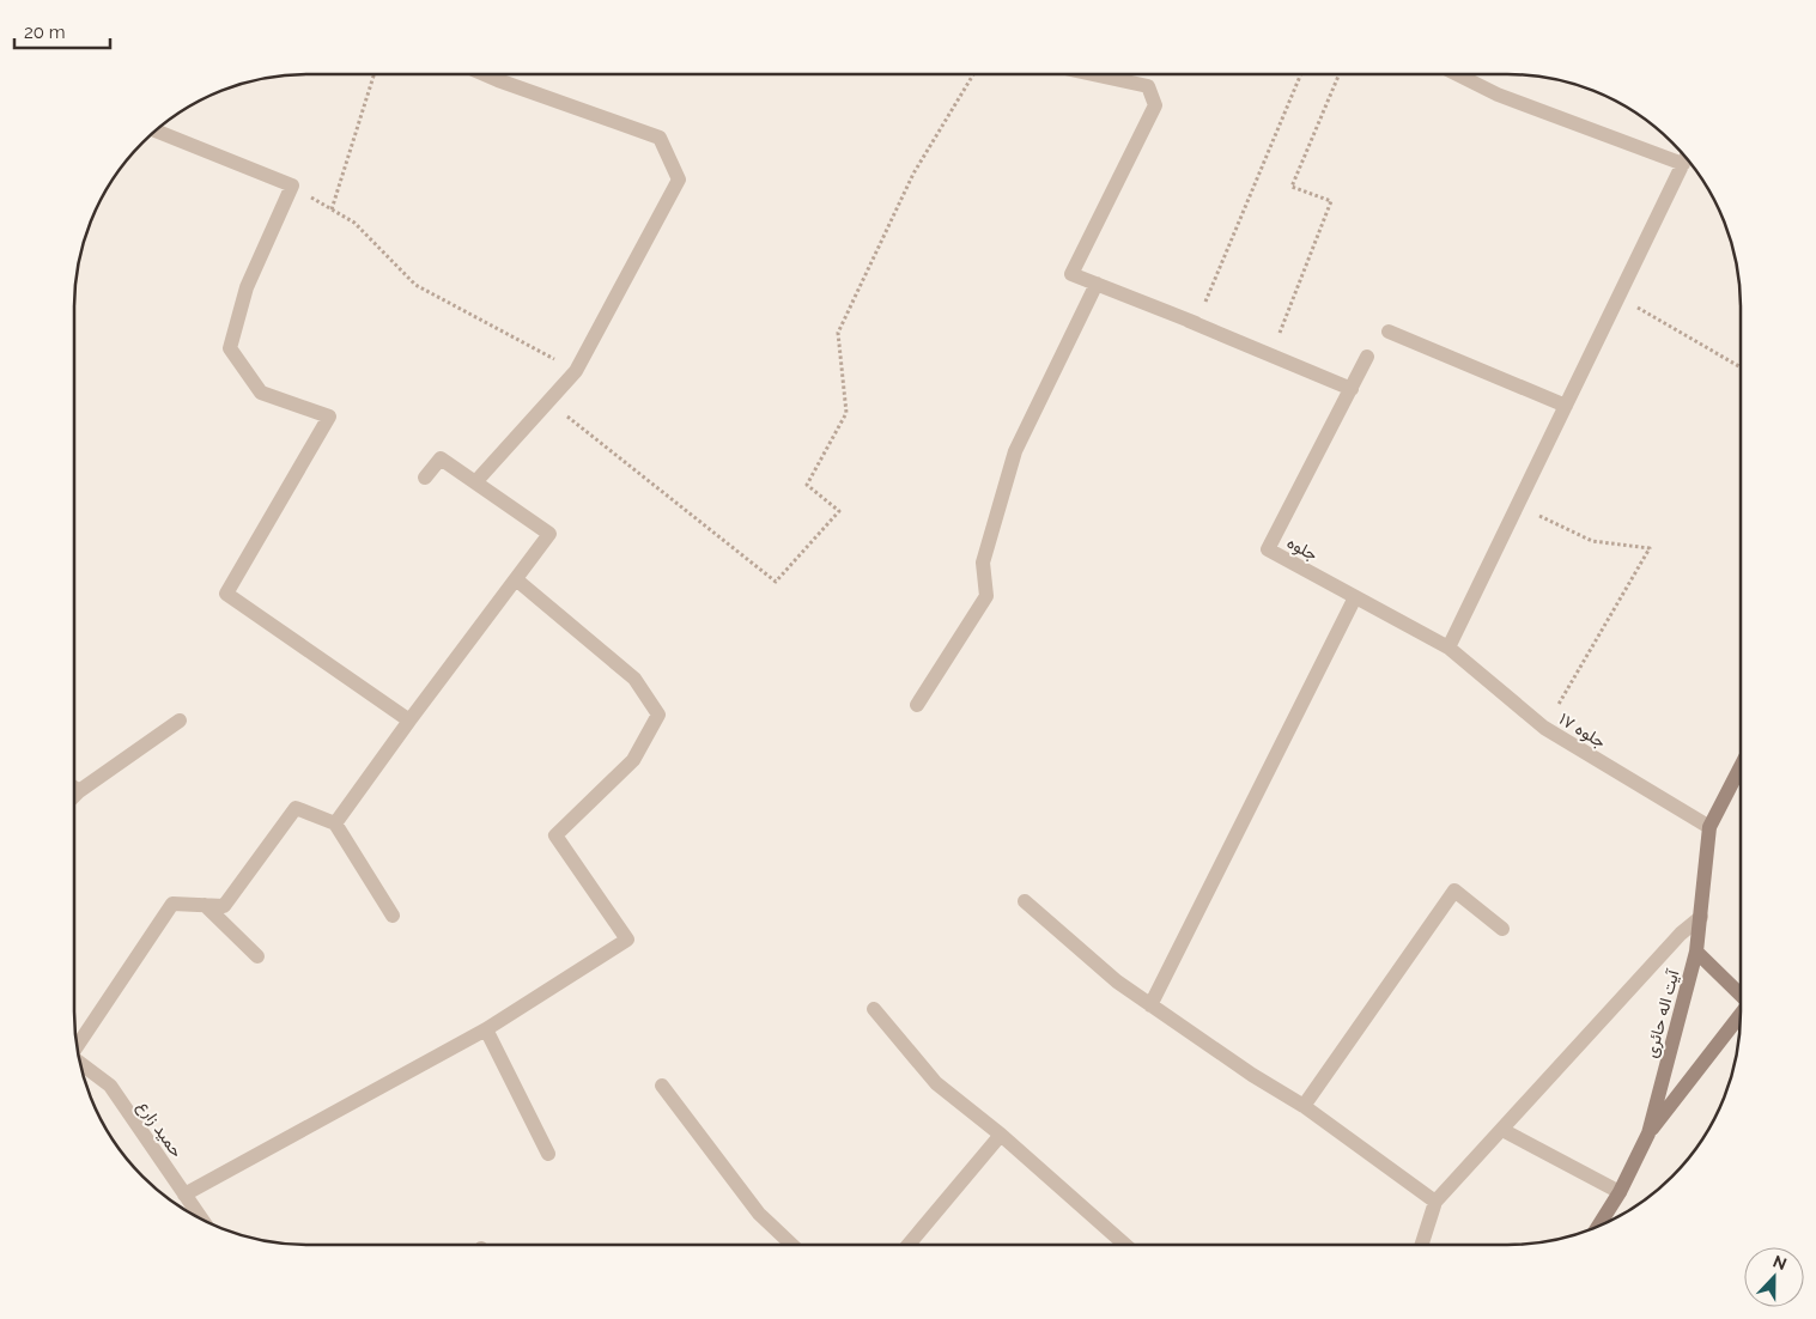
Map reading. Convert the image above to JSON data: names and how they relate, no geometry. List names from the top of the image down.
{
  "streets": {
    "main road": ["آیت اله حائری"],
    "street": ["جلوه", "جلوه ۱۷", "حمید زارع"]
  },
  "crossings": [
    ["جلوه", "جلوه ۱۷"],
    ["جلوه ۱۷", "آیت اله حائری"]
  ],
  "scale_bar": "20 m",
  "north": "top"
}
